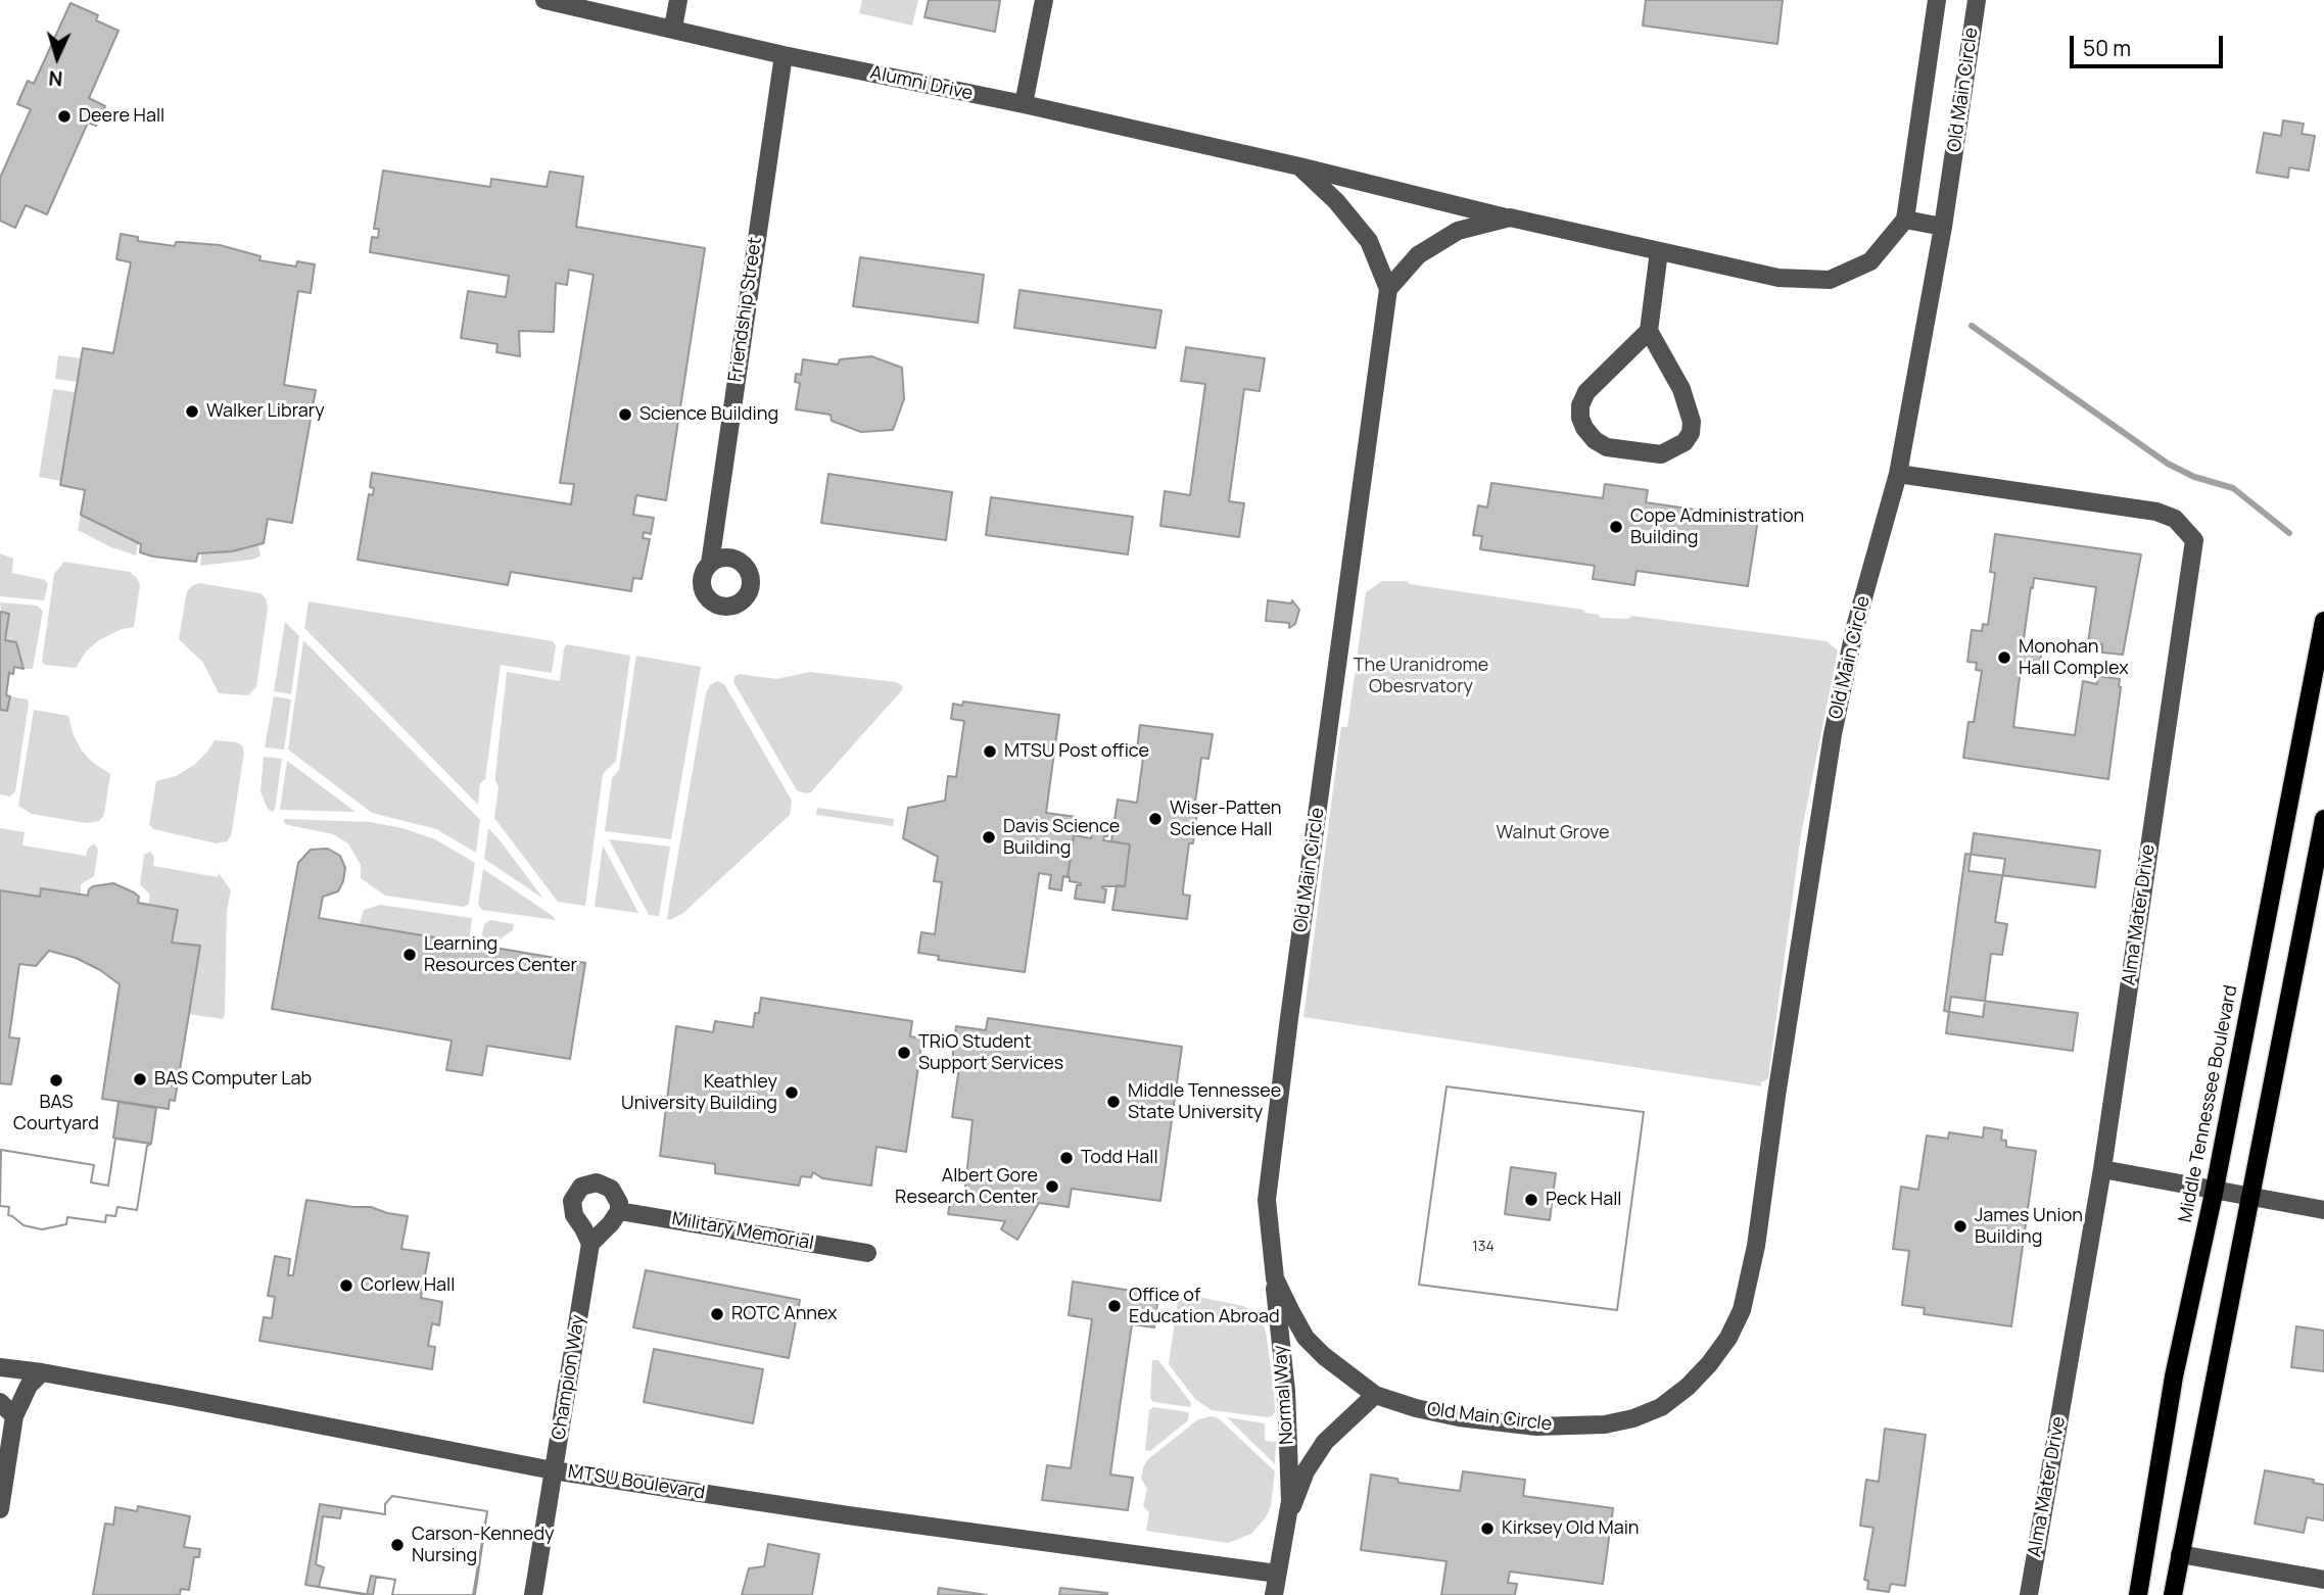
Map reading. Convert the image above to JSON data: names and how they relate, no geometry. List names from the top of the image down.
{
  "streets": {
    "main road": ["Middle Tennessee Boulevard"],
    "street": [
      "Alumni Drive",
      "Old Main Circle",
      "Friendship Street",
      "Alma Mater Drive",
      "Military Memorial",
      "Champion Way",
      "Normal Way",
      "MTSU Boulevard"
    ]
  },
  "crossings": [
    ["Alumni Drive", "Friendship Street"],
    ["Old Main Circle", "Alma Mater Drive"],
    ["Old Main Circle", "Normal Way"],
    ["Champion Way", "MTSU Boulevard"],
    ["Normal Way", "MTSU Boulevard"]
  ],
  "parks": ["The Uranidrome Obesrvatory", "Walnut Grove"],
  "places": [
    "Deere Hall",
    "Walker Library",
    "Science Building",
    "Cope Administration Building",
    "Monohan Hall Complex",
    "MTSU Post office",
    "Wiser-Patten Science Hall",
    "Davis Science Building",
    "Learning Resources Center",
    "TRiO Student Support Services",
    "BAS Computer Lab",
    "BAS Courtyard",
    "Keathley University Building",
    "Middle Tennessee State University",
    "Todd Hall",
    "Albert Gore Research Center",
    "Peck Hall",
    "James Union Building",
    "Corlew Hall",
    "Office of Education Abroad",
    "ROTC Annex",
    "Kirksey Old Main",
    "Carson-Kennedy Nursing"
  ],
  "house_numbers": ["134"],
  "scale_bar": "50 m",
  "north": "bottom"
}
